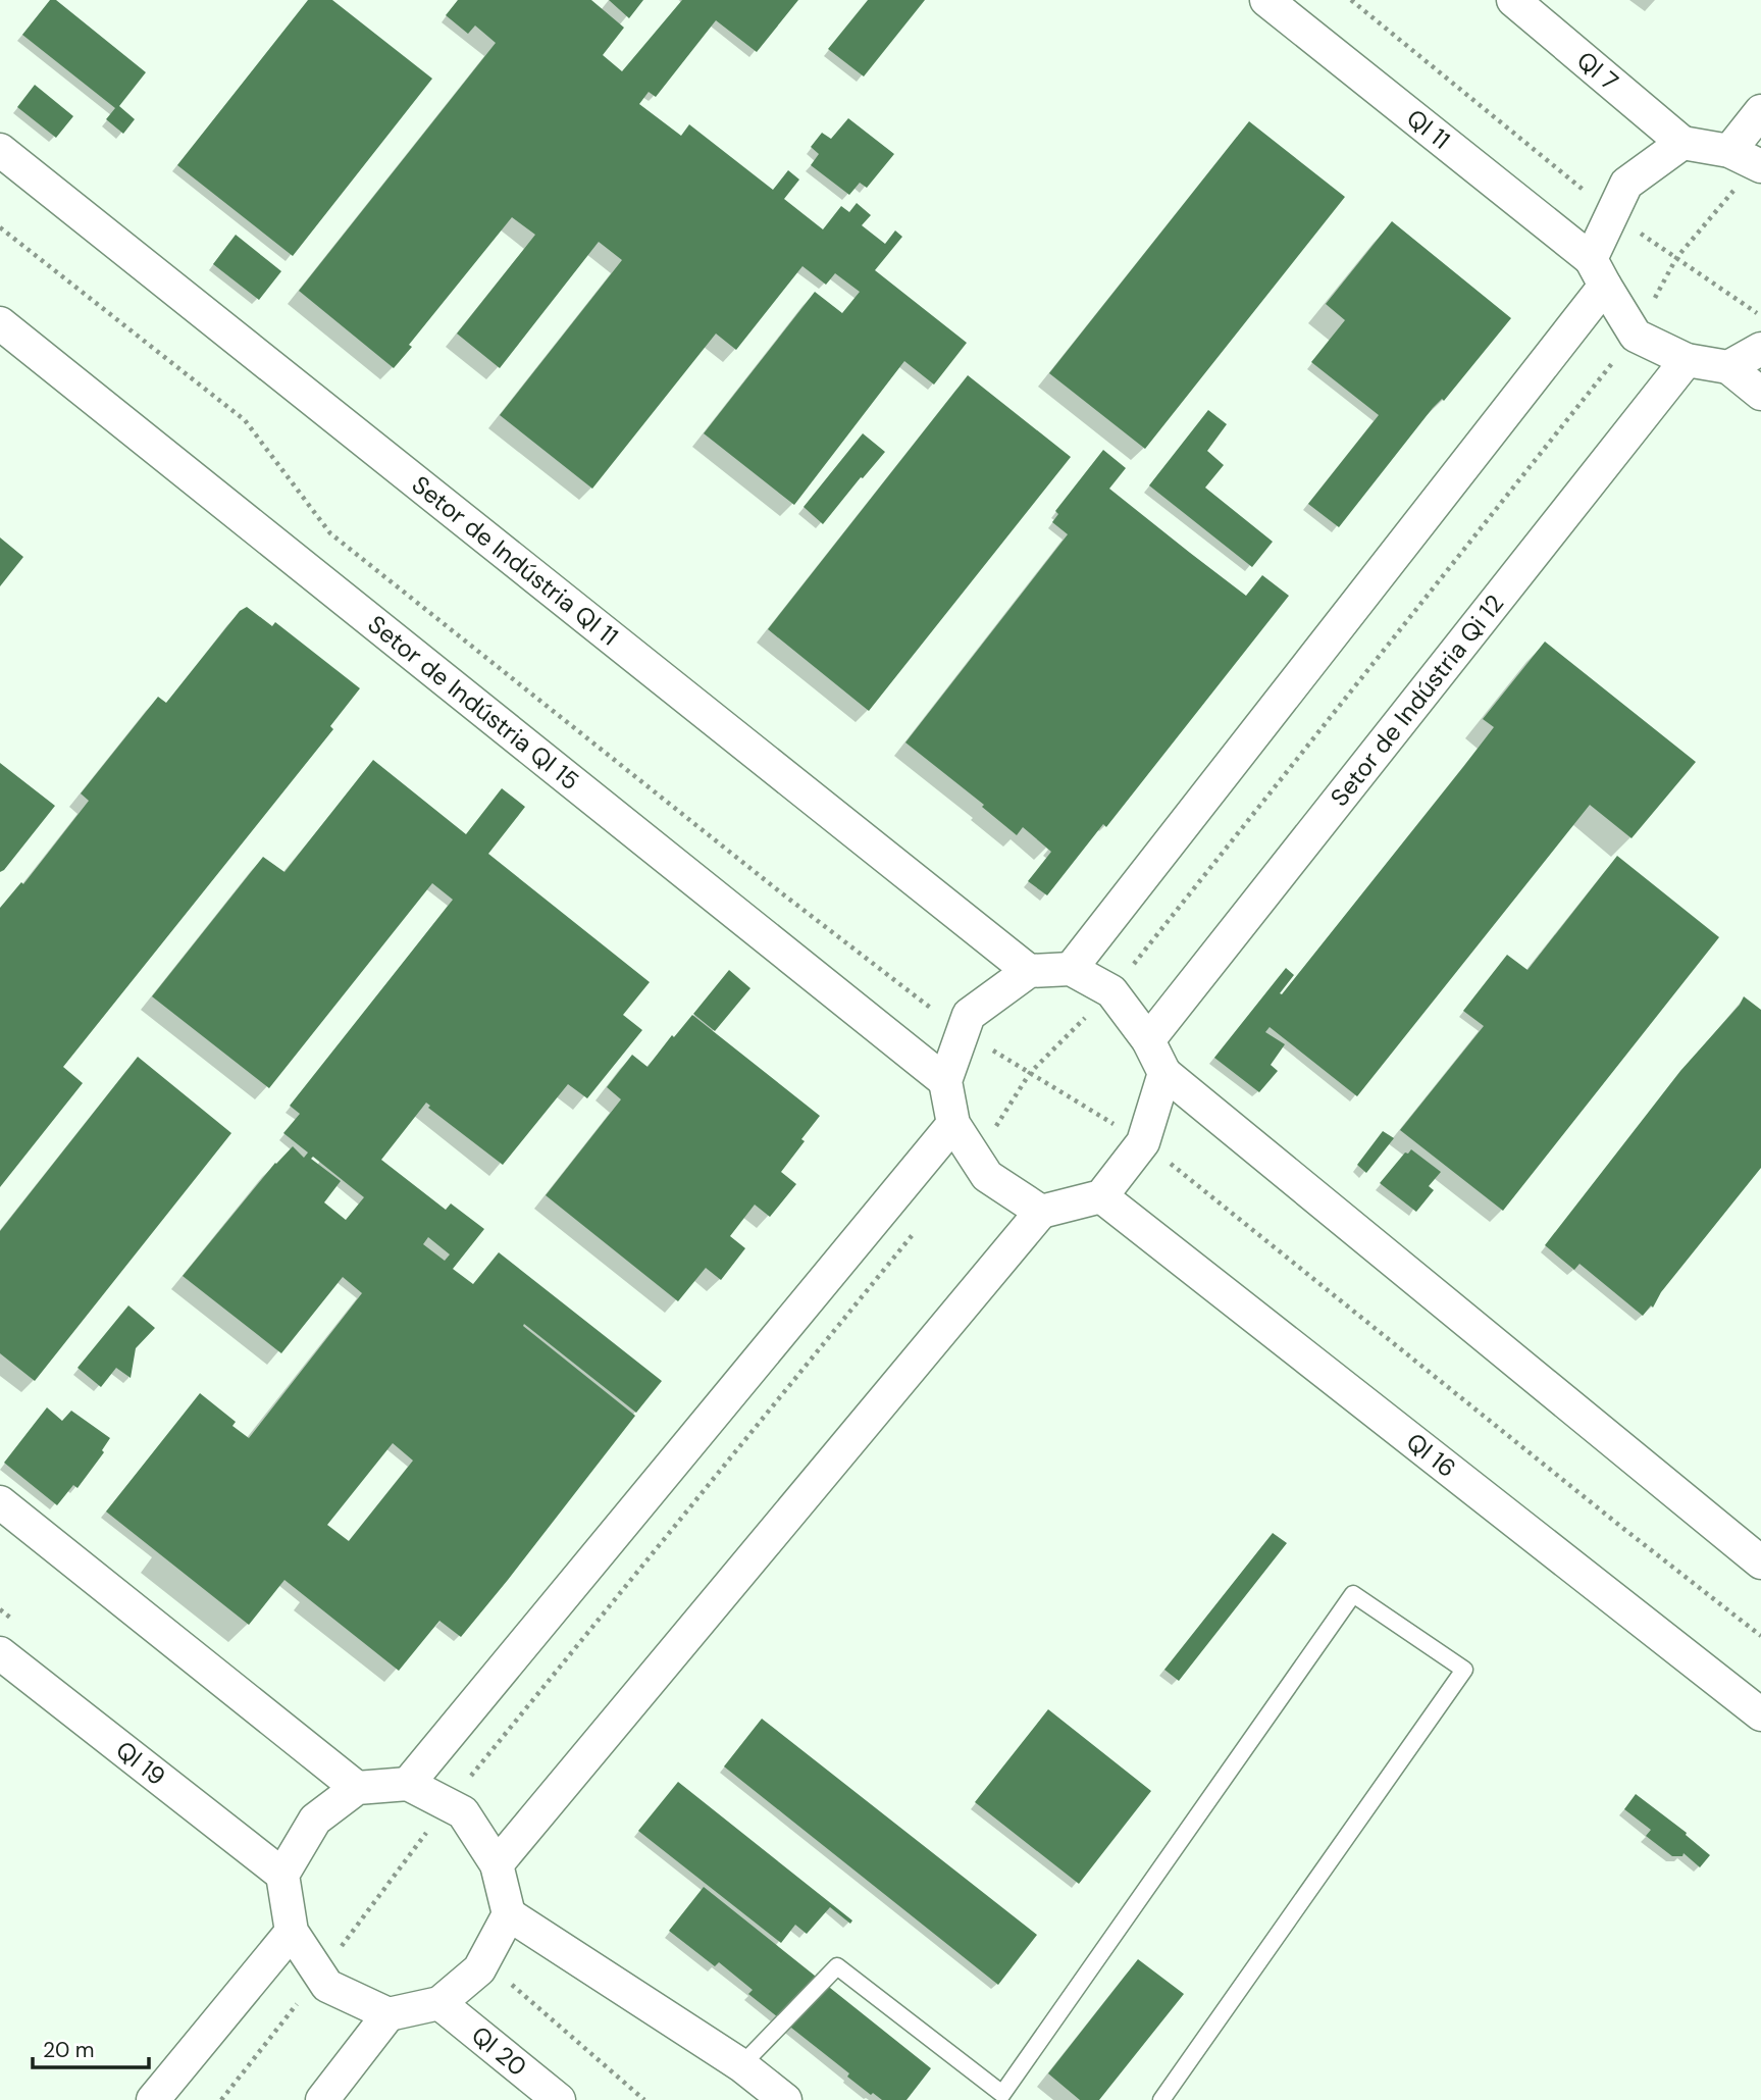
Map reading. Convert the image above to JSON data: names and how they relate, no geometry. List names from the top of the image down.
{
  "streets": {
    "street": [
      "QI 7",
      "QI 11",
      "Setor de Indústria QI 11",
      "Setor de Indústria Qi 12",
      "Setor de Indústria QI 15",
      "QI 16",
      "QI 19",
      "QI 20"
    ]
  },
  "crossings": [
    ["QI 11", "Setor de Indústria Qi 12"],
    ["QI 19", "QI 20"]
  ],
  "scale_bar": "20 m"
}
